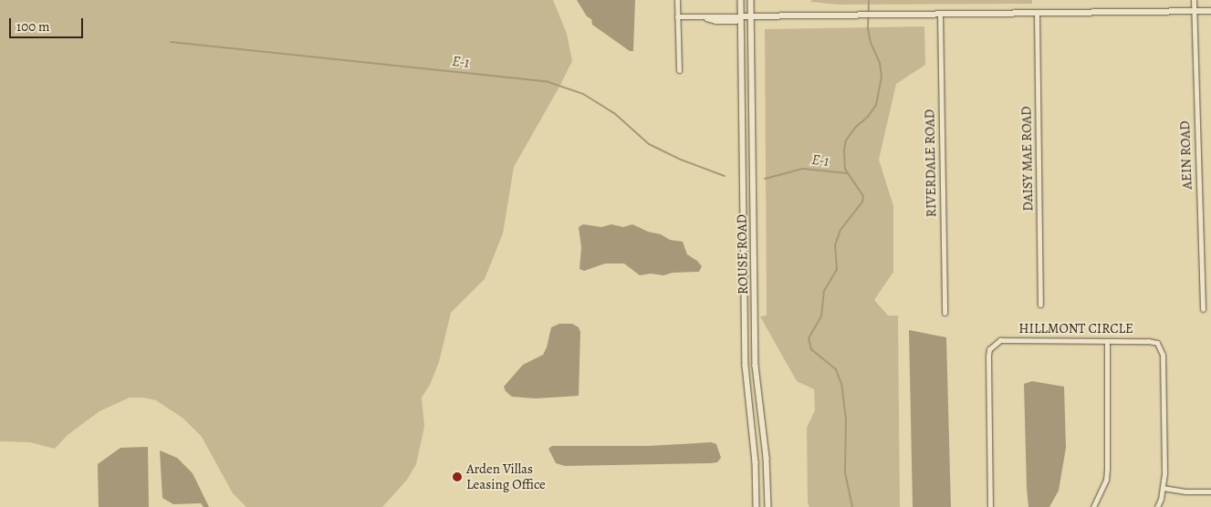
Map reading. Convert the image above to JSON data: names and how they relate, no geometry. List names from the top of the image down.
{
  "streets": {
    "street": [
      "AEIN ROAD",
      "DAISY MAE ROAD",
      "RIVERDALE ROAD",
      "ROUSE ROAD",
      "HILLMONT CIRCLE"
    ]
  },
  "water": ["E-1"],
  "places": ["Arden Villas Leasing Office"],
  "scale_bar": "100 m"
}
